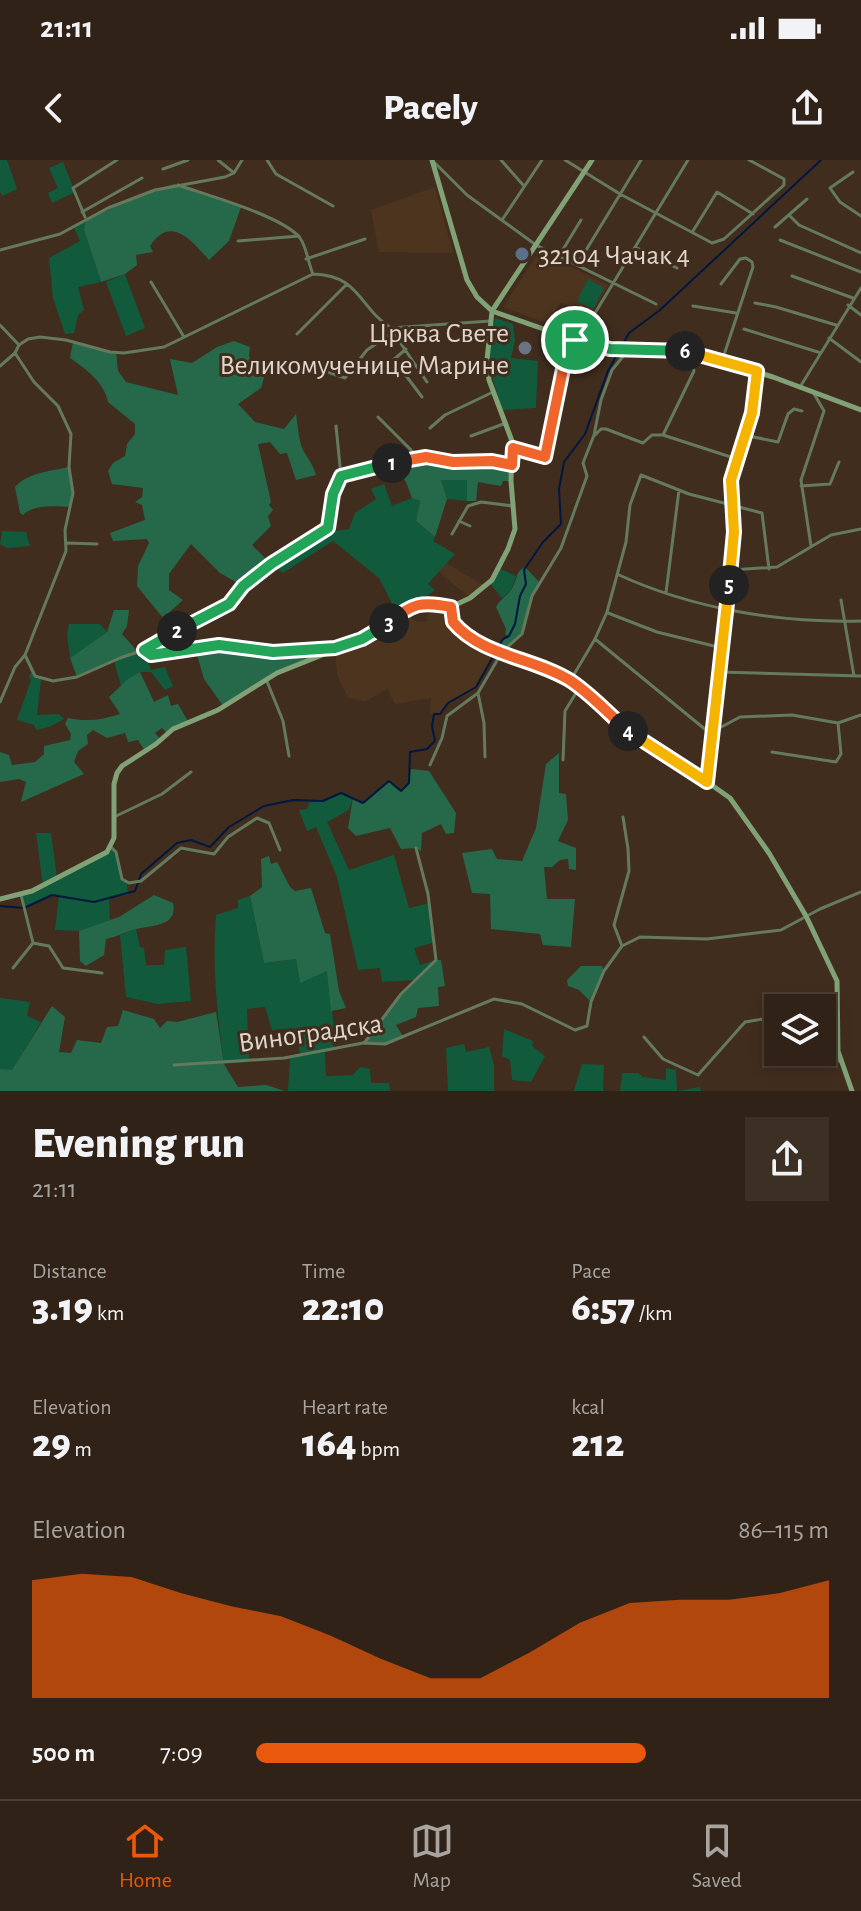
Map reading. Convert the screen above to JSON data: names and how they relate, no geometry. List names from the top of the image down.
{
  "streets": {
    "street": ["Виноградска"]
  },
  "places": ["32104 Чачак 4", "Црква Свете Великомученице Марине"],
  "page": {
    "status": "21:11",
    "header": "Pacely",
    "pins": [
      "6",
      "1",
      "5",
      "3",
      "2",
      "4"
    ],
    "heading": ["Evening run", "21:11"],
    "stats": [
      ["Distance", "3.19 km"],
      ["Time", "22:10"],
      ["Pace", "6:57 /km"],
      ["Elevation", "29 m"],
      ["Heart rate", "164 bpm"],
      ["kcal", "212"]
    ],
    "chart": ["Elevation", "86–115 m"],
    "list": [
      {
        "name": "500 m",
        "note": "7:09"
      }
    ],
    "tabs": ["Home", "Map", "Saved"]
  }
}
